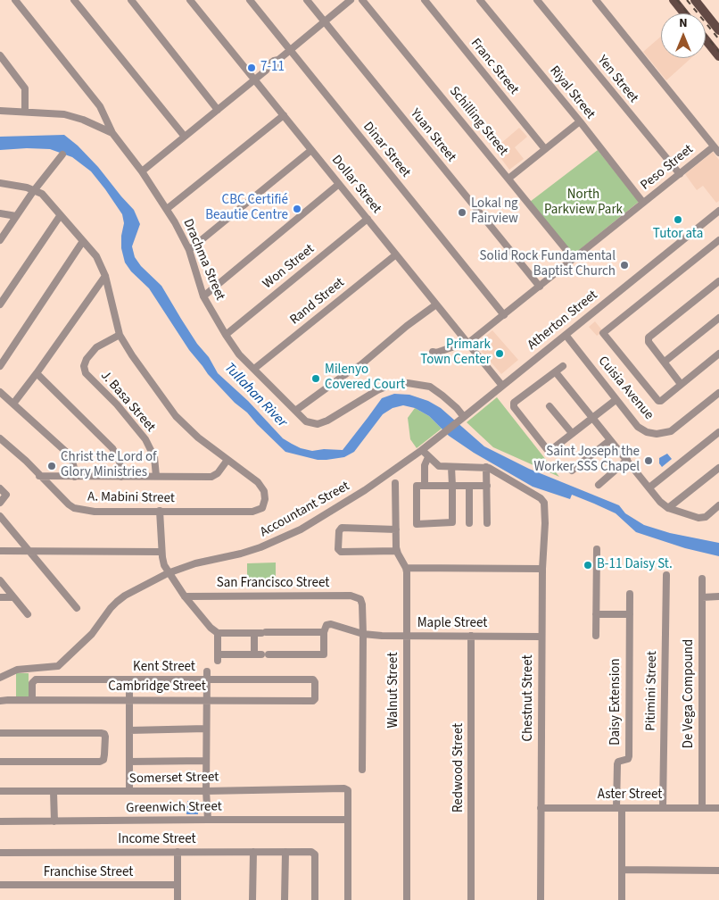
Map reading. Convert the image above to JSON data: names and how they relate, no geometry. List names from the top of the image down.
{
  "streets": {
    "street": [
      "Franc Street",
      "Yen Street",
      "Riyal Street",
      "Schilling Street",
      "Yuan Street",
      "Dinar Street",
      "Peso Street",
      "Dollar Street",
      "Drachma Street",
      "Won Street",
      "Rand Street",
      "Atherton Street",
      "Cuisia Avenue",
      "J. Basa Street",
      "A. Mabini Street",
      "Accountant Street",
      "San Francisco Street",
      "Maple Street",
      "Kent Street",
      "Cambridge Street",
      "Walnut Street",
      "Pitimini Street",
      "De Vega Compound",
      "Chestnut Street",
      "Daisy Extension",
      "Redwood Street",
      "Somerset Street",
      "Aster Street",
      "Greenwich Street",
      "Income Street",
      "Franchise Street"
    ]
  },
  "crossings": [
    ["Yen Street", "Peso Street"],
    ["Riyal Street", "Peso Street"],
    ["Schilling Street", "Peso Street"],
    ["Yuan Street", "Peso Street"],
    ["Dinar Street", "Peso Street"],
    ["Peso Street", "Dollar Street"],
    ["Dollar Street", "Won Street"],
    ["Dollar Street", "Rand Street"],
    ["Dollar Street", "Atherton Street"],
    ["Drachma Street", "Won Street"],
    ["Drachma Street", "Rand Street"],
    ["Drachma Street", "Atherton Street"],
    ["Drachma Street", "Accountant Street"],
    ["Atherton Street", "Cuisia Avenue"],
    ["Atherton Street", "Accountant Street"],
    ["San Francisco Street", "Maple Street"],
    ["Maple Street", "Walnut Street"],
    ["Maple Street", "Chestnut Street"],
    ["Maple Street", "Redwood Street"],
    ["Kent Street", "Cambridge Street"],
    ["Pitimini Street", "Aster Street"],
    ["De Vega Compound", "Aster Street"],
    ["Chestnut Street", "Aster Street"],
    ["Daisy Extension", "Aster Street"],
    ["Somerset Street", "Greenwich Street"]
  ],
  "water": ["Tullahan River"],
  "parks": ["North Parkview Park"],
  "places": [
    "7-11",
    "CBC Certifié Beautie Centre",
    "Lokal ng Fairview",
    "Tutor ata",
    "Solid Rock Fundamental Baptist Church",
    "Primark Town Center",
    "Milenyo Covered Court",
    "Saint Joseph the Worker SSS Chapel",
    "Christ the Lord of Glory Ministries",
    "B-11 Daisy St."
  ],
  "north": "top"
}
